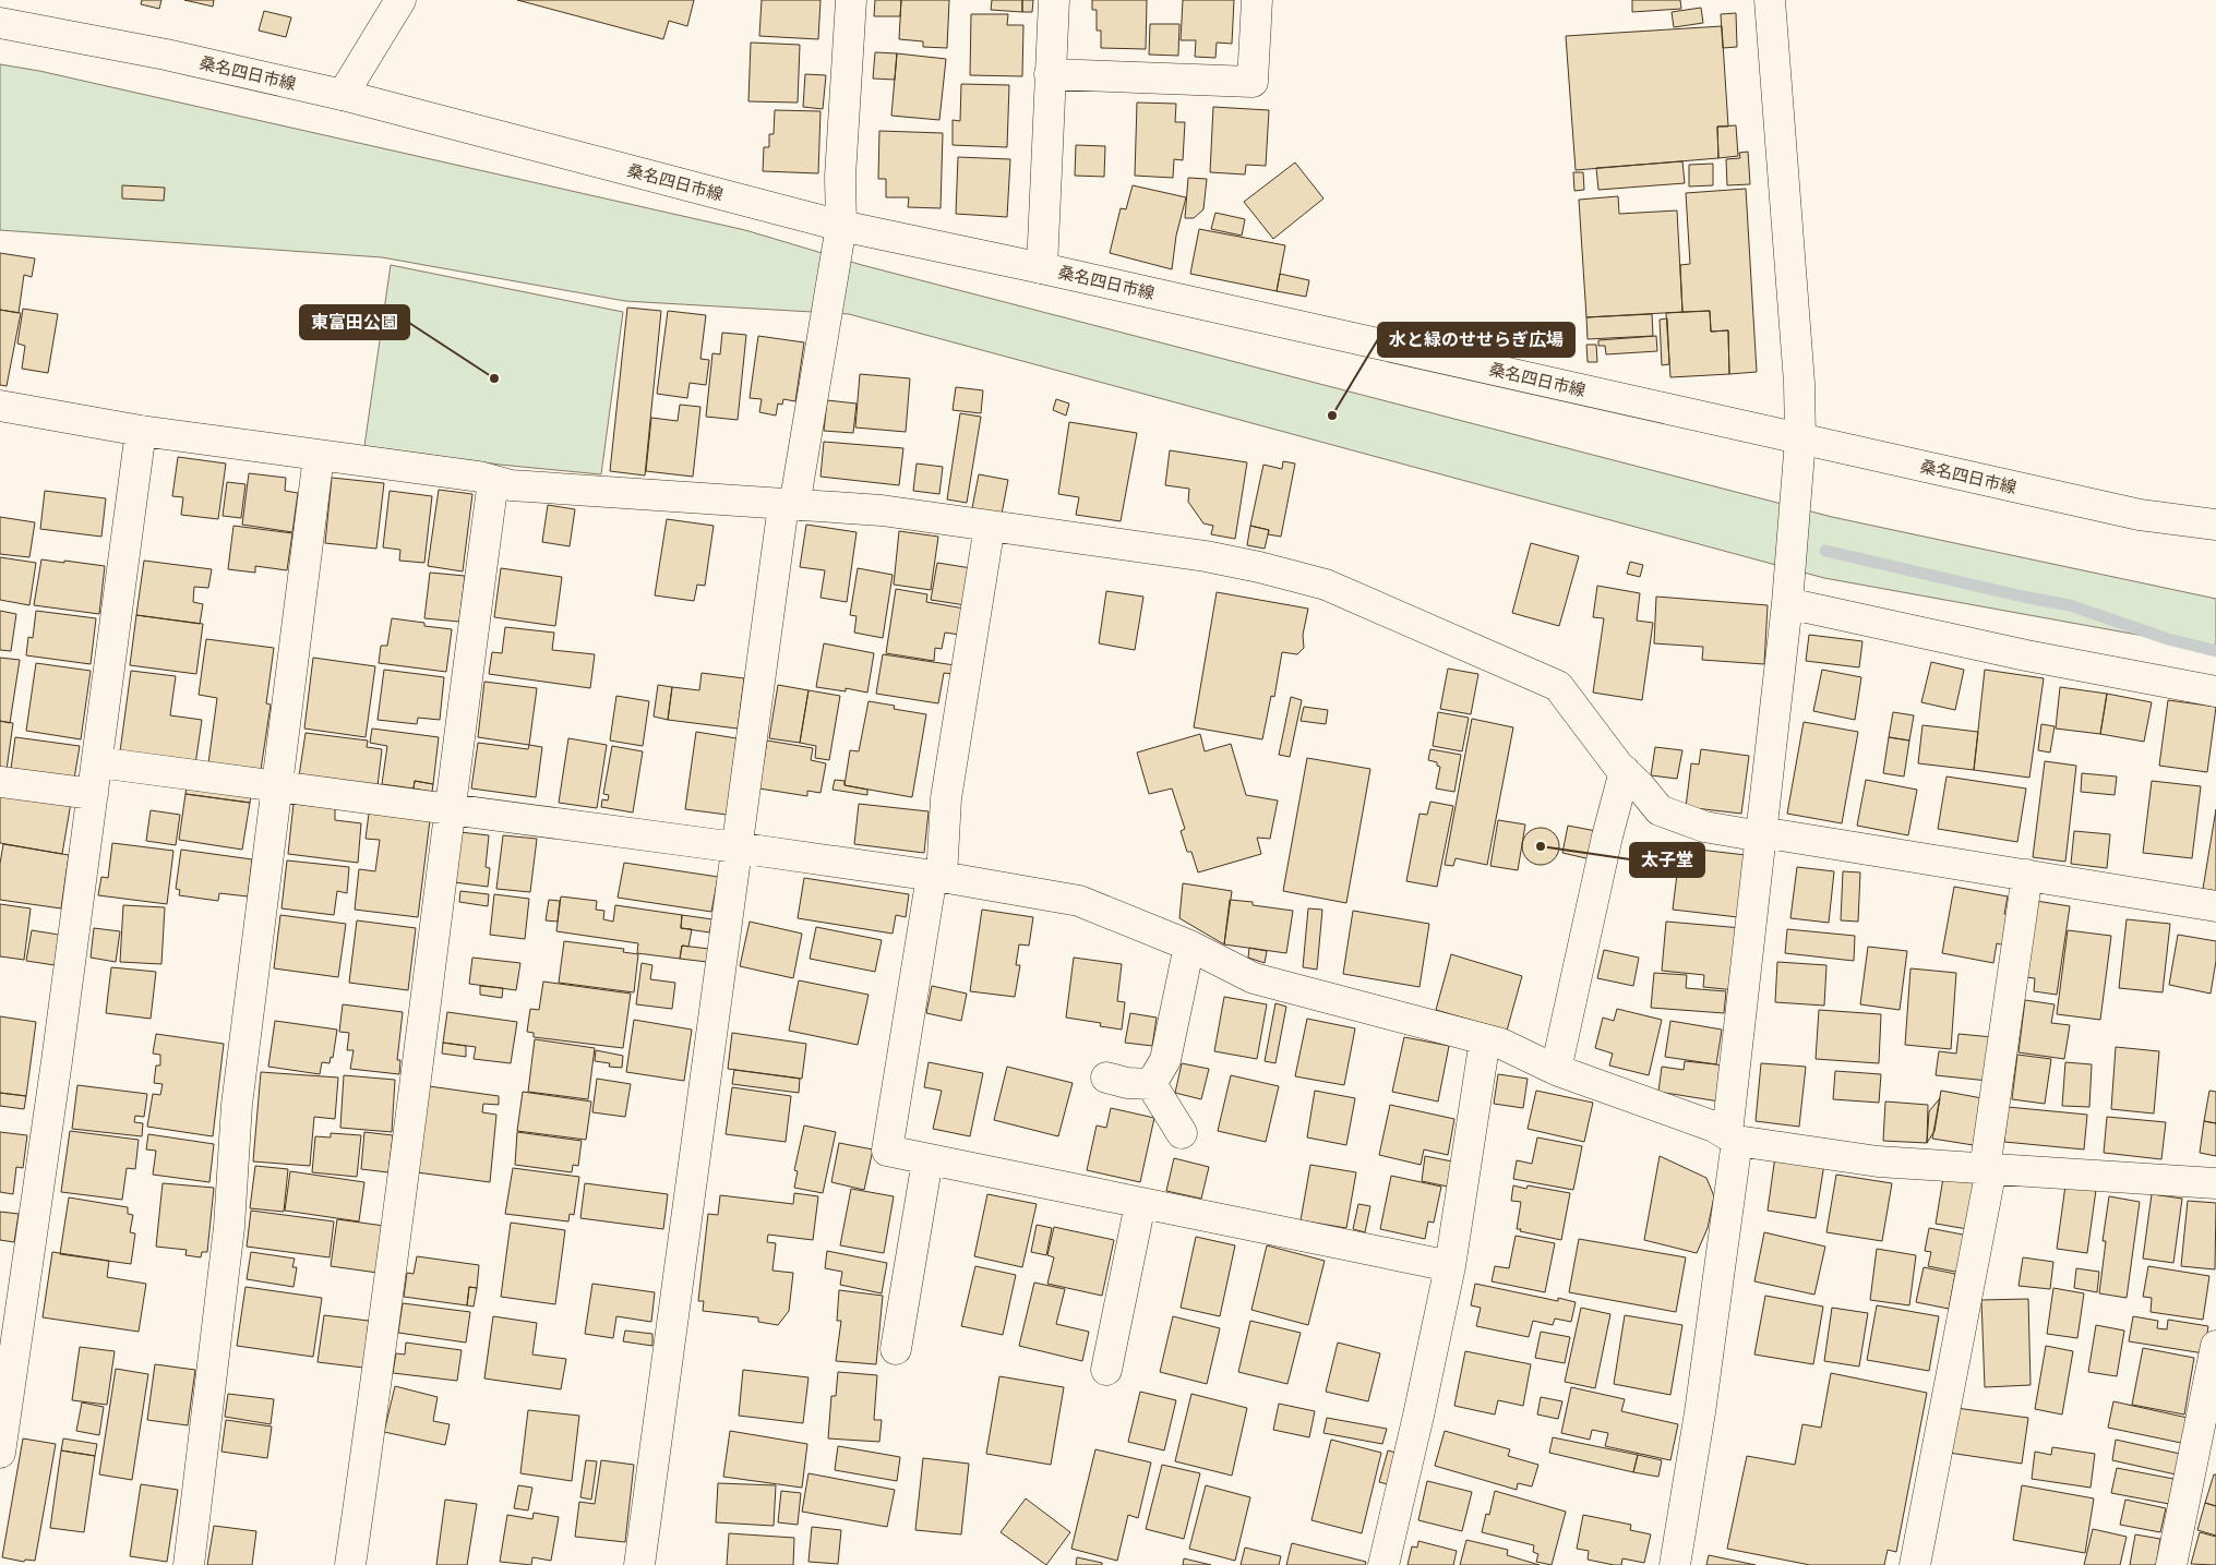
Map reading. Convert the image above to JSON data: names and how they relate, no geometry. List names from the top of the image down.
{
  "streets": {
    "street": ["桑名四日市線"]
  },
  "places": ["東富田公園", "水と緑のせせらぎ広場", "太子堂"]
}
